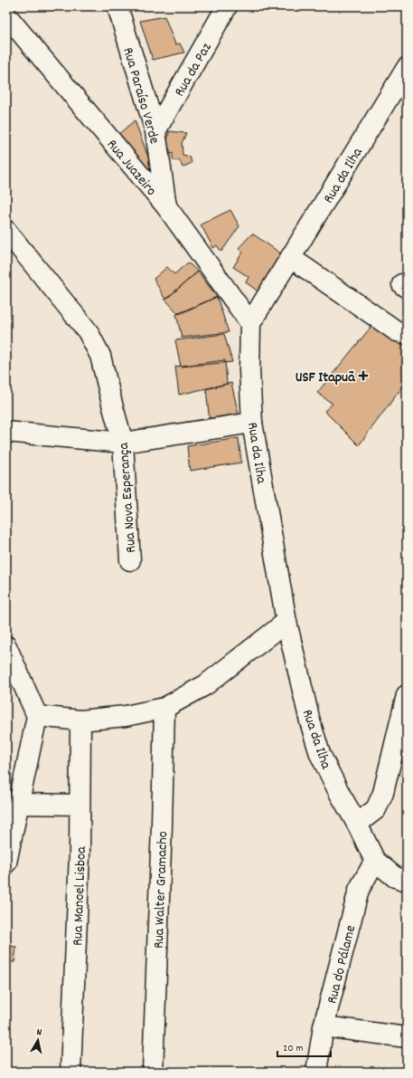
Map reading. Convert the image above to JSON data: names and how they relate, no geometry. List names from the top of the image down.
{
  "streets": {
    "street": [
      "Rua da Paz",
      "Rua Paraíso Verde",
      "Rua Juazeiro",
      "Rua da Ilha",
      "Rua Nova Esperança",
      "Rua Walter Gramacho",
      "Rua Manoel Lisboa",
      "Rua do Pálame"
    ]
  },
  "crossings": [
    ["Rua da Paz", "Rua Paraíso Verde"],
    ["Rua Paraíso Verde", "Rua Juazeiro"],
    ["Rua Juazeiro", "Rua da Ilha"],
    ["Rua da Ilha", "Rua do Pálame"]
  ],
  "places": {
    "health": ["USF Itapuã"]
  },
  "scale_bar": "20 m",
  "north": "top"
}
